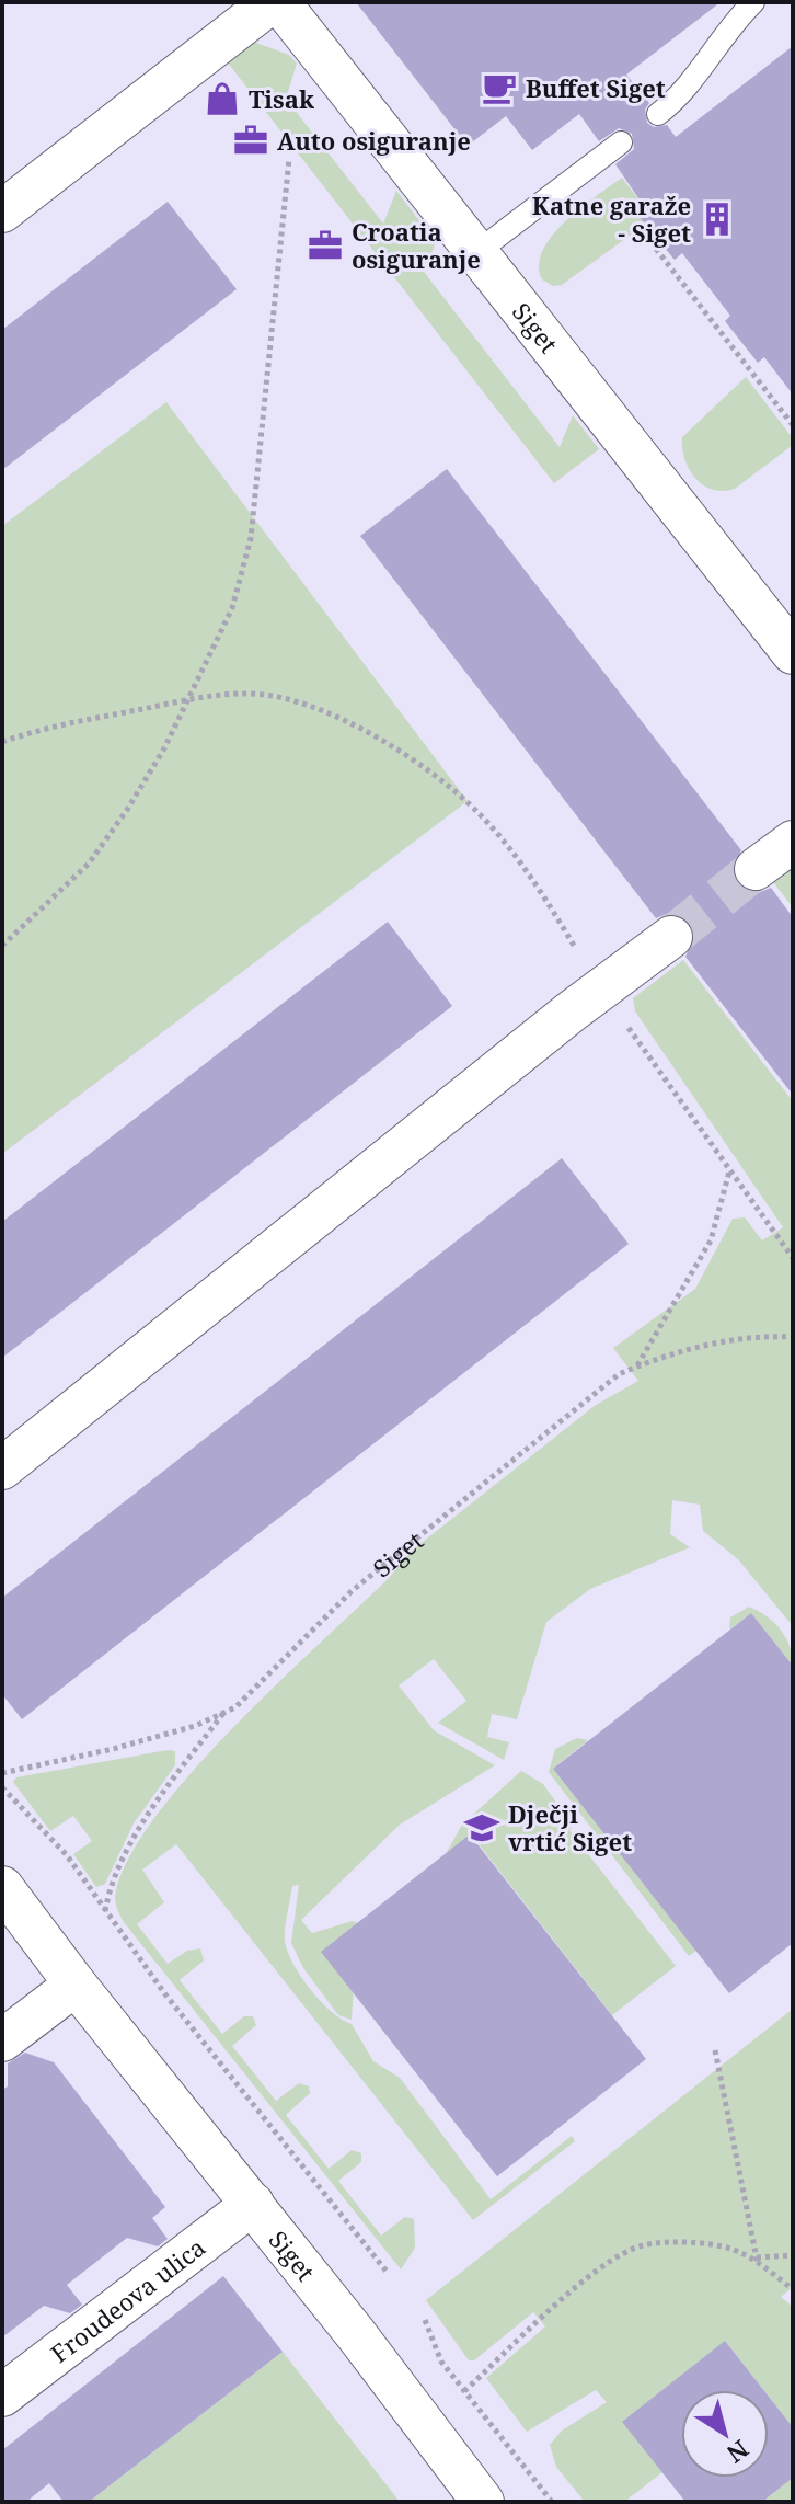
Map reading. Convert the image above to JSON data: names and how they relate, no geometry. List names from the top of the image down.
{
  "streets": {
    "street": ["Siget", "Froudeova ulica"]
  },
  "crossings": [
    ["Siget", "Froudeova ulica"]
  ],
  "places": {
    "cafe": ["Buffet Siget"],
    "shop": ["Tisak"],
    "office": ["Auto osiguranje", "Croatia osiguranje"],
    "building": ["Katne garaže - Siget"],
    "school or university": ["Dječji vrtić Siget"]
  },
  "north": "bottom right"
}
